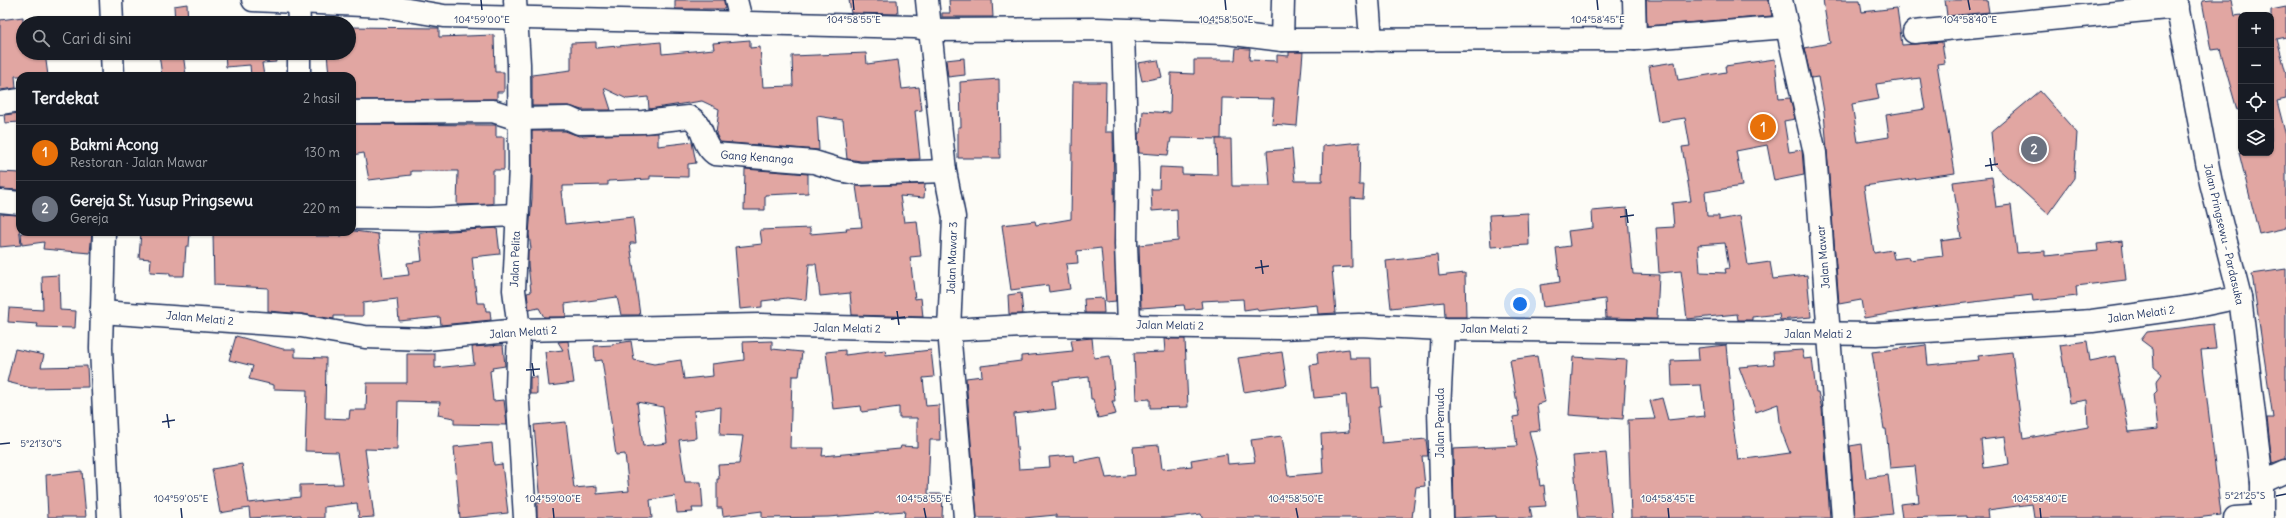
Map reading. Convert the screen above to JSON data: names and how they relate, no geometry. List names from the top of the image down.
{
  "streets": {
    "street": [
      "Gang Kenanga",
      "Jalan Pringsewu - Pardasuka",
      "Jalan Mawar",
      "Jalan Mawar 3",
      "Jalan Pelita",
      "Jalan Melati 2",
      "Jalan Pemuda"
    ]
  },
  "crossings": [
    ["Gang Kenanga", "Jalan Mawar 3"],
    ["Gang Kenanga", "Jalan Pelita"],
    ["Jalan Pringsewu - Pardasuka", "Jalan Melati 2"],
    ["Jalan Mawar", "Jalan Melati 2"],
    ["Jalan Mawar 3", "Jalan Melati 2"],
    ["Jalan Pelita", "Jalan Melati 2"],
    ["Jalan Melati 2", "Jalan Pemuda"]
  ],
  "page": {
    "map_buttons": ["+", "−"],
    "search": "Cari di sini",
    "heading": ["Terdekat", "2 hasil"],
    "pins": ["1", "2"],
    "list": [
      {
        "mark": "1",
        "name": "Bakmi Acong",
        "note": "Restoran · Jalan Mawar",
        "value": "130 m"
      },
      {
        "mark": "2",
        "name": "Gereja St. Yusup Pringsewu",
        "note": "Gereja",
        "value": "220 m"
      }
    ]
  },
  "coordinates": [
    "104°59'00\"E",
    "104°58'55\"E",
    "104°58'50\"E",
    "104°58'45\"E",
    "104°58'40\"E",
    "5°21'30\"S",
    "5°21'25\"S",
    "104°59'05\"E"
  ]
}
